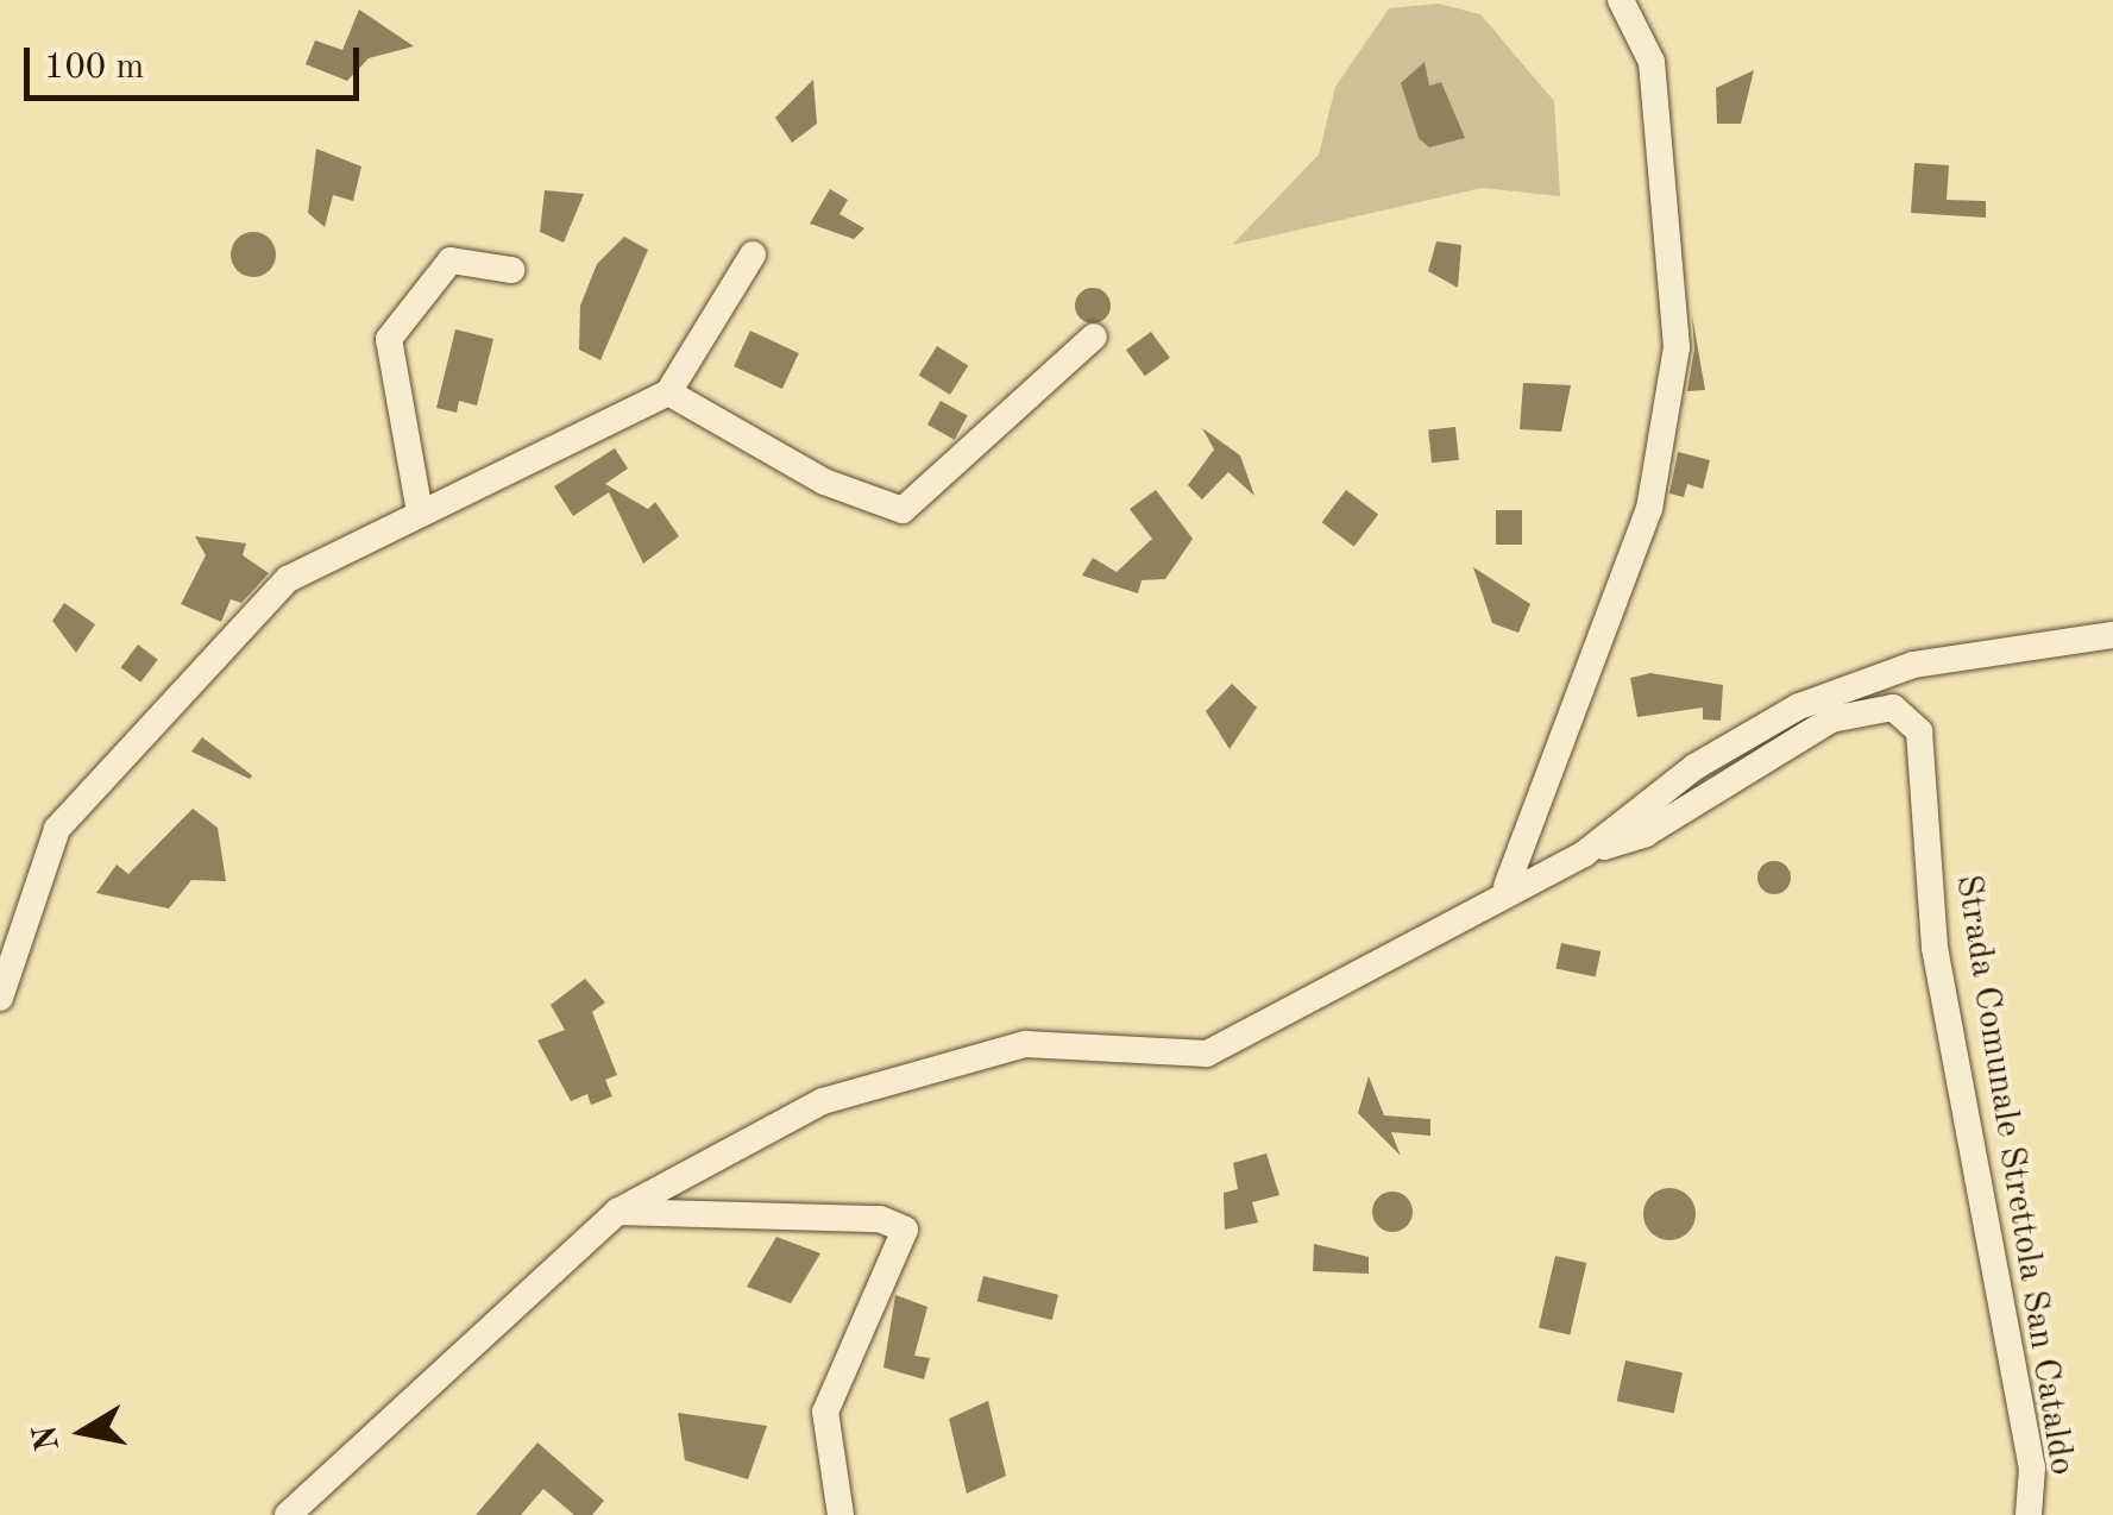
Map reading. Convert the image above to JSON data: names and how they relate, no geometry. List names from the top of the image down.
{
  "streets": {
    "street": ["Strada Comunale Strettola San Cataldo"]
  },
  "scale_bar": "100 m",
  "north": "left"
}
